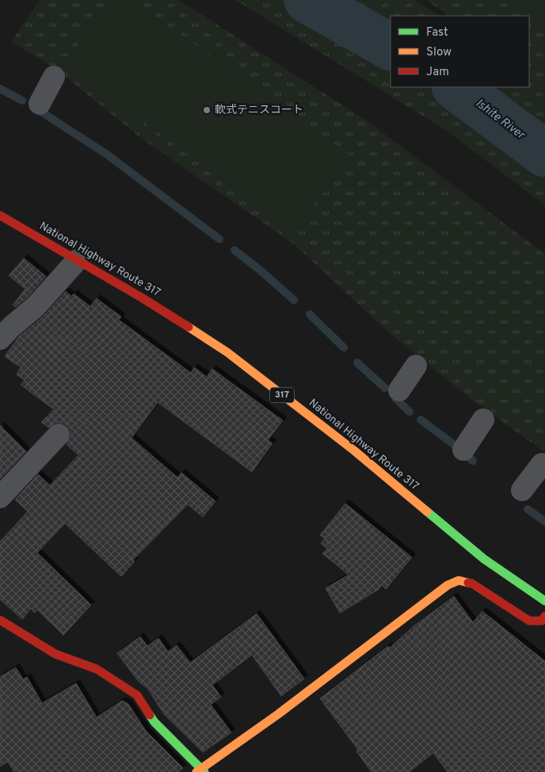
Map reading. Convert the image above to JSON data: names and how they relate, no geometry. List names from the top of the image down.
{
  "streets": {
    "main road": ["National Highway Route 317", "317"]
  },
  "water": ["Ishite River"],
  "places": ["軟式テニスコート"],
  "legend": ["Fast", "Slow", "Jam"]
}
